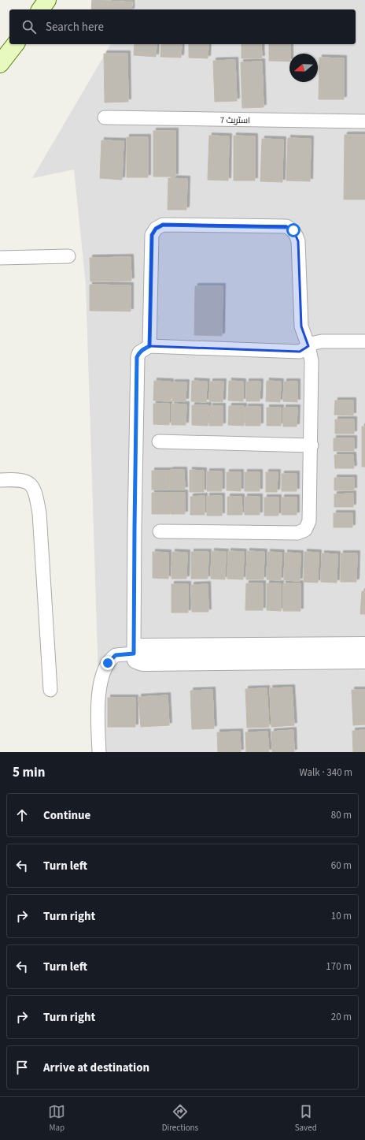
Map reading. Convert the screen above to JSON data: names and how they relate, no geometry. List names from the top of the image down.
{
  "streets": {
    "street": ["اسٹریٹ 7"]
  },
  "north": "left",
  "page": {
    "search": "Search here",
    "heading": ["5 min", "Walk · 340 m"],
    "list": [
      ["Continue", "80 m"],
      ["Turn left", "60 m"],
      ["Turn right", "10 m"],
      ["Turn left", "170 m"],
      ["Turn right", "20 m"],
      "Arrive at destination"
    ],
    "nav": ["Map", "Directions", "Saved"]
  }
}
